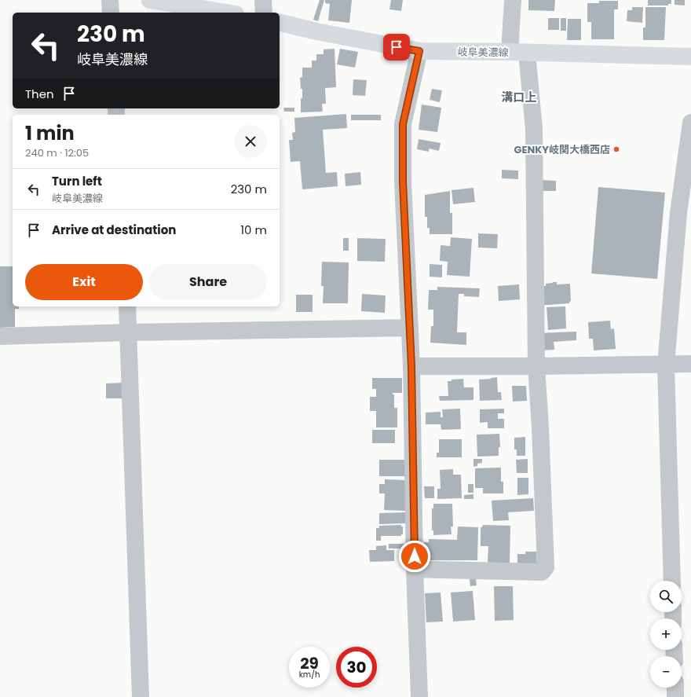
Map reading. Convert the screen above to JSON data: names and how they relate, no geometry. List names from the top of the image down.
{
  "streets": {
    "main road": ["岐阜美濃線"]
  },
  "districts": ["溝口上"],
  "places": ["GENKY岐関大橋西店"],
  "page": {
    "turn": ["230 m", "岐阜美濃線"],
    "then": "Then",
    "heading": ["1 min", "240 m · 12:05"],
    "list": [
      {
        "name": "Turn left",
        "note": "岐阜美濃線",
        "value": "230 m"
      },
      {
        "name": "Arrive at destination",
        "value": "10 m"
      }
    ],
    "buttons": ["Exit", "Share"],
    "map_buttons": ["+", "−"],
    "speed": "29 km/h",
    "limit": "30"
  }
}
